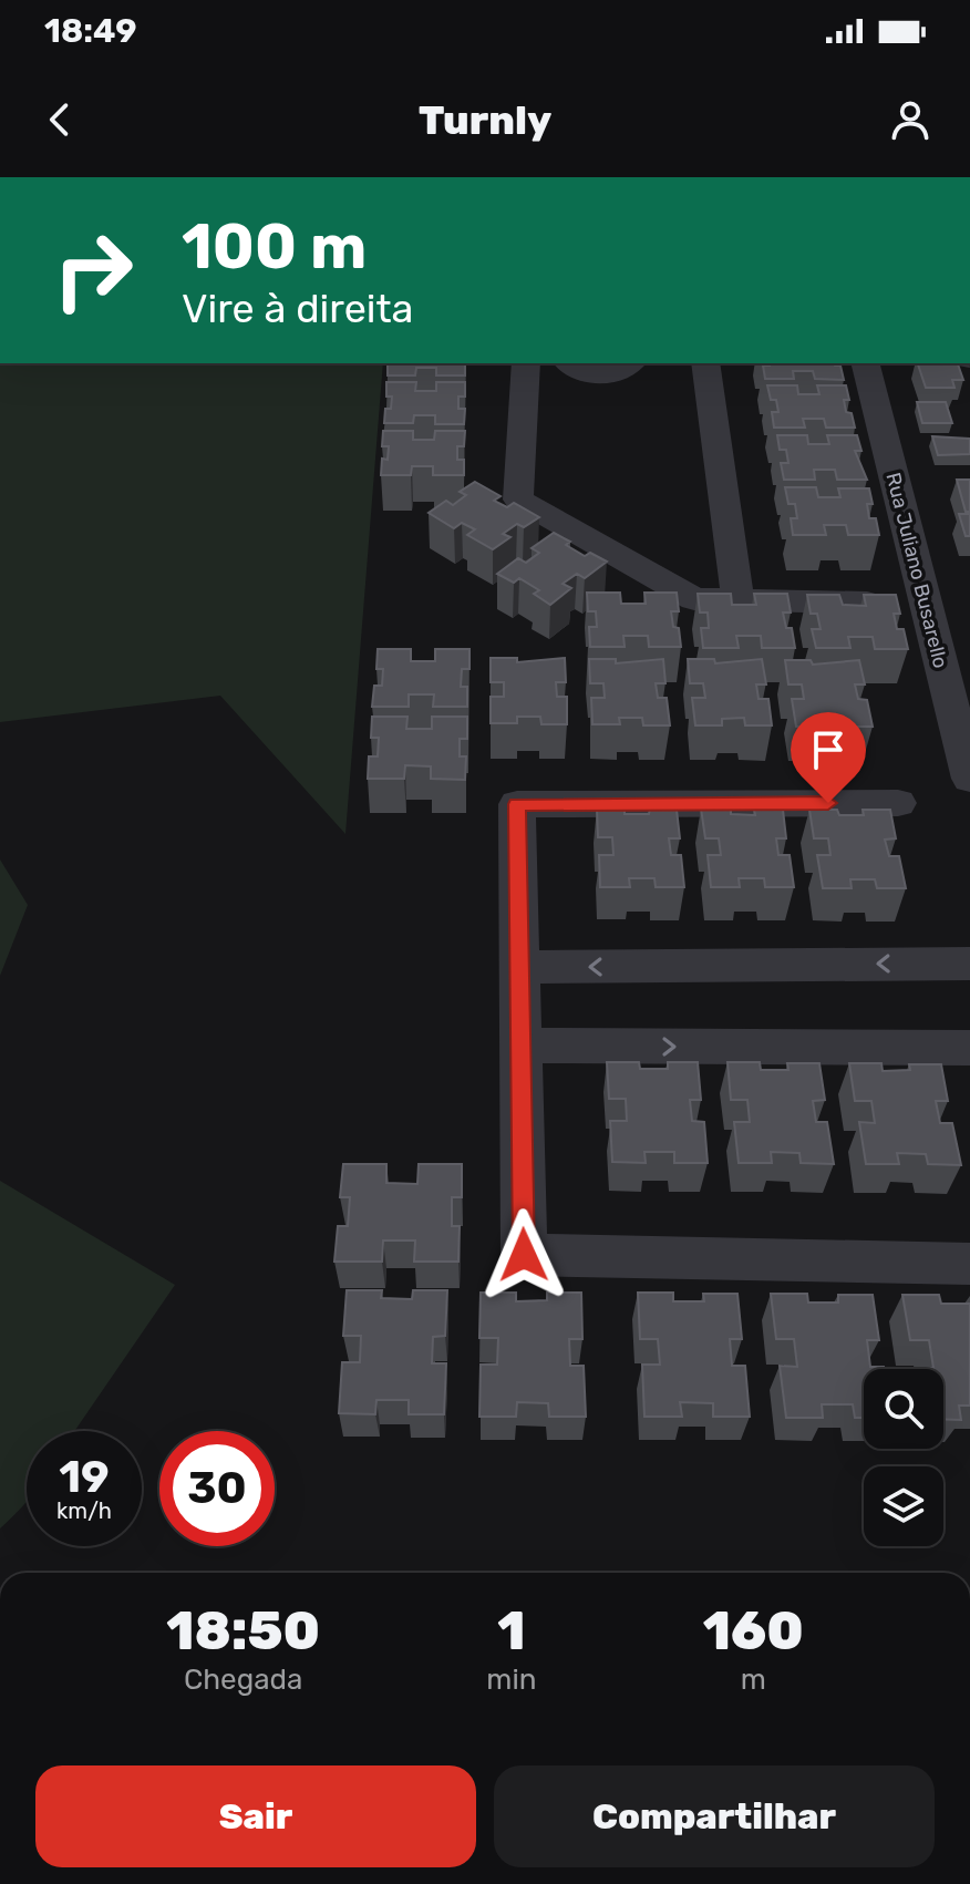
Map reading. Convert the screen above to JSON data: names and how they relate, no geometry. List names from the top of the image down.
{
  "streets": {
    "street": ["Rua Juliano Busarello"]
  },
  "page": {
    "status": "18:49",
    "header": "Turnly",
    "turn": ["100 m", "Vire à direita"],
    "speed": "19 km/h",
    "limit": "30",
    "eta": [
      "18:50",
      "Chegada",
      "1",
      "min",
      "160",
      "m"
    ],
    "buttons": ["Sair", "Compartilhar"]
  }
}
